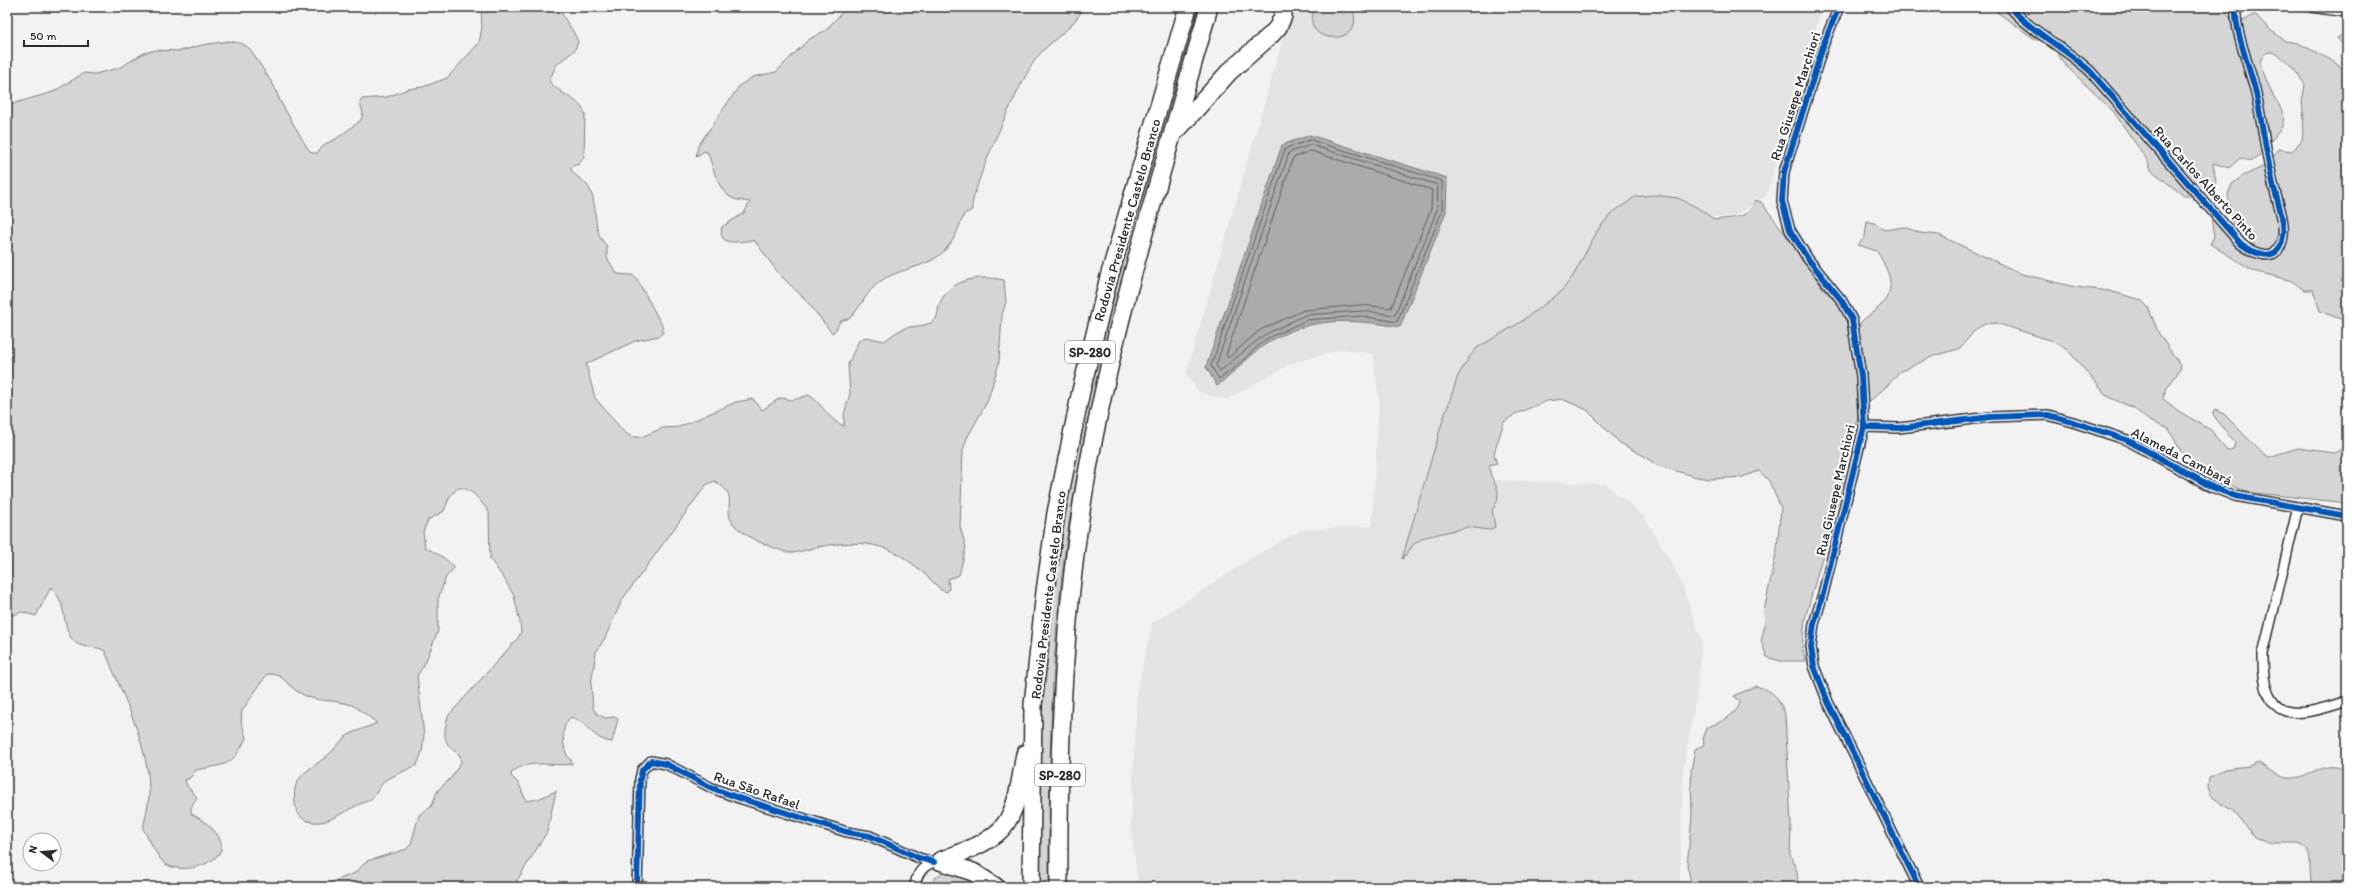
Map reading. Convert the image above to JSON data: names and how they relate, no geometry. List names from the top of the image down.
{
  "streets": {
    "highway": ["Rodovia Presidente Castelo Branco", "SP-280"],
    "street": [
      "Rua Giusepe Marchiori",
      "Rua Carlos Alberto Pinto",
      "Alameda Cambará",
      "Rua São Rafael"
    ]
  },
  "crossings": [
    ["Rua Giusepe Marchiori", "Alameda Cambará"]
  ],
  "scale_bar": "50 m",
  "north": "left"
}
